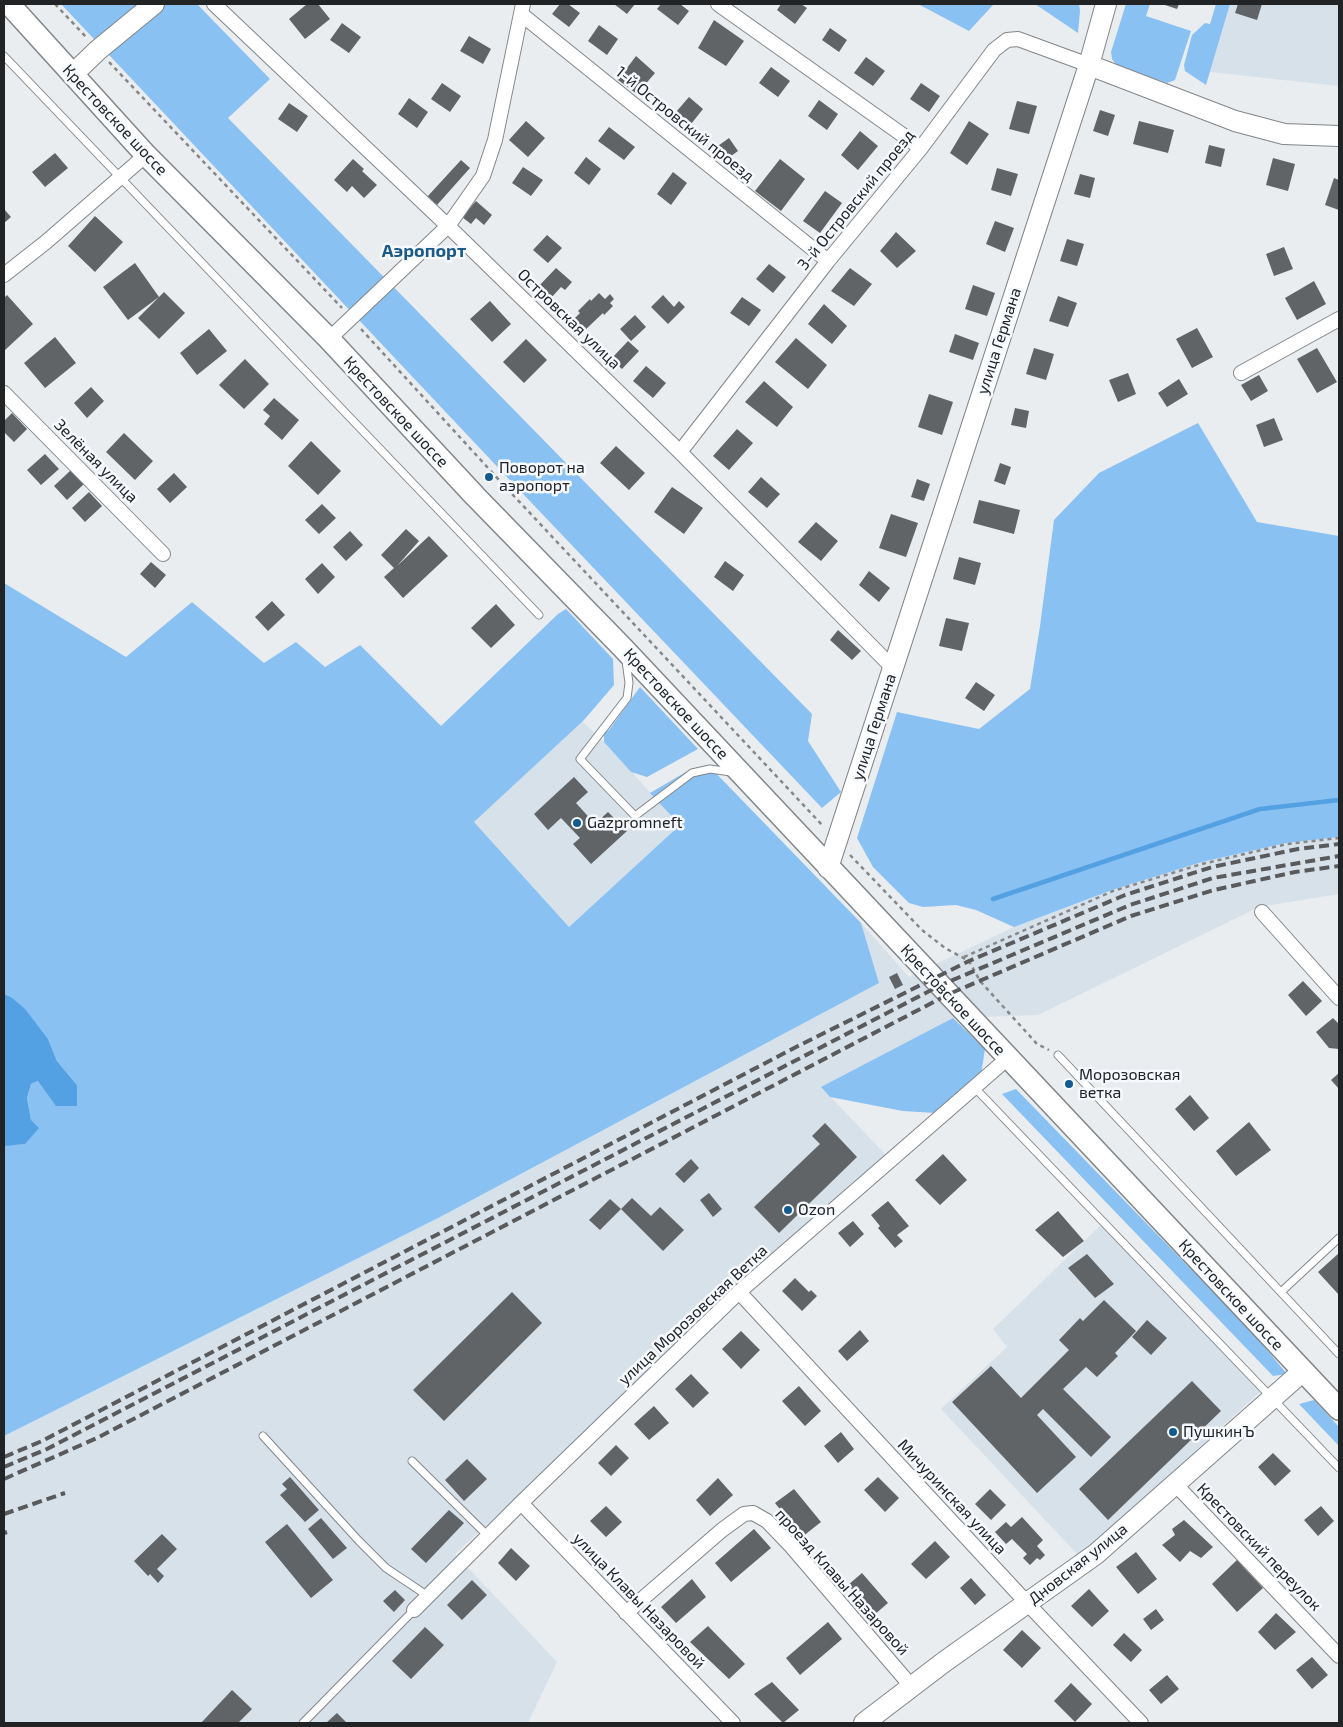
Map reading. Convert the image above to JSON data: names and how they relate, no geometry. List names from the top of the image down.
{
  "streets": {
    "main road": ["Крестовское шоссе"],
    "street": [
      "1-й Островский проезд",
      "3-й Островский проезд",
      "Островская улица",
      "улица Германа",
      "Зелёная улица",
      "улица Морозовская Ветка",
      "Мичуринская улица",
      "Крестовский переулок",
      "Дновская улица",
      "проезд Клавы Назаровой",
      "улица Клавы Назаровой"
    ]
  },
  "crossings": [
    ["Крестовское шоссе", "улица Германа"],
    ["Крестовское шоссе", "улица Морозовская Ветка"],
    ["Крестовское шоссе", "Дновская улица"],
    ["1-й Островский проезд", "3-й Островский проезд"],
    ["3-й Островский проезд", "Островская улица"],
    ["3-й Островский проезд", "улица Германа"],
    ["Островская улица", "улица Германа"],
    ["улица Морозовская Ветка", "Мичуринская улица"],
    ["улица Морозовская Ветка", "улица Клавы Назаровой"],
    ["Мичуринская улица", "Дновская улица"],
    ["Крестовский переулок", "Дновская улица"],
    ["Дновская улица", "проезд Клавы Назаровой"],
    ["проезд Клавы Назаровой", "улица Клавы Назаровой"]
  ],
  "districts": ["Аэропорт"],
  "places": [
    "Поворот на аэропорт",
    "Gazpromneft",
    "Морозовская ветка",
    "Ozon",
    "ПушкинЪ"
  ]
}
